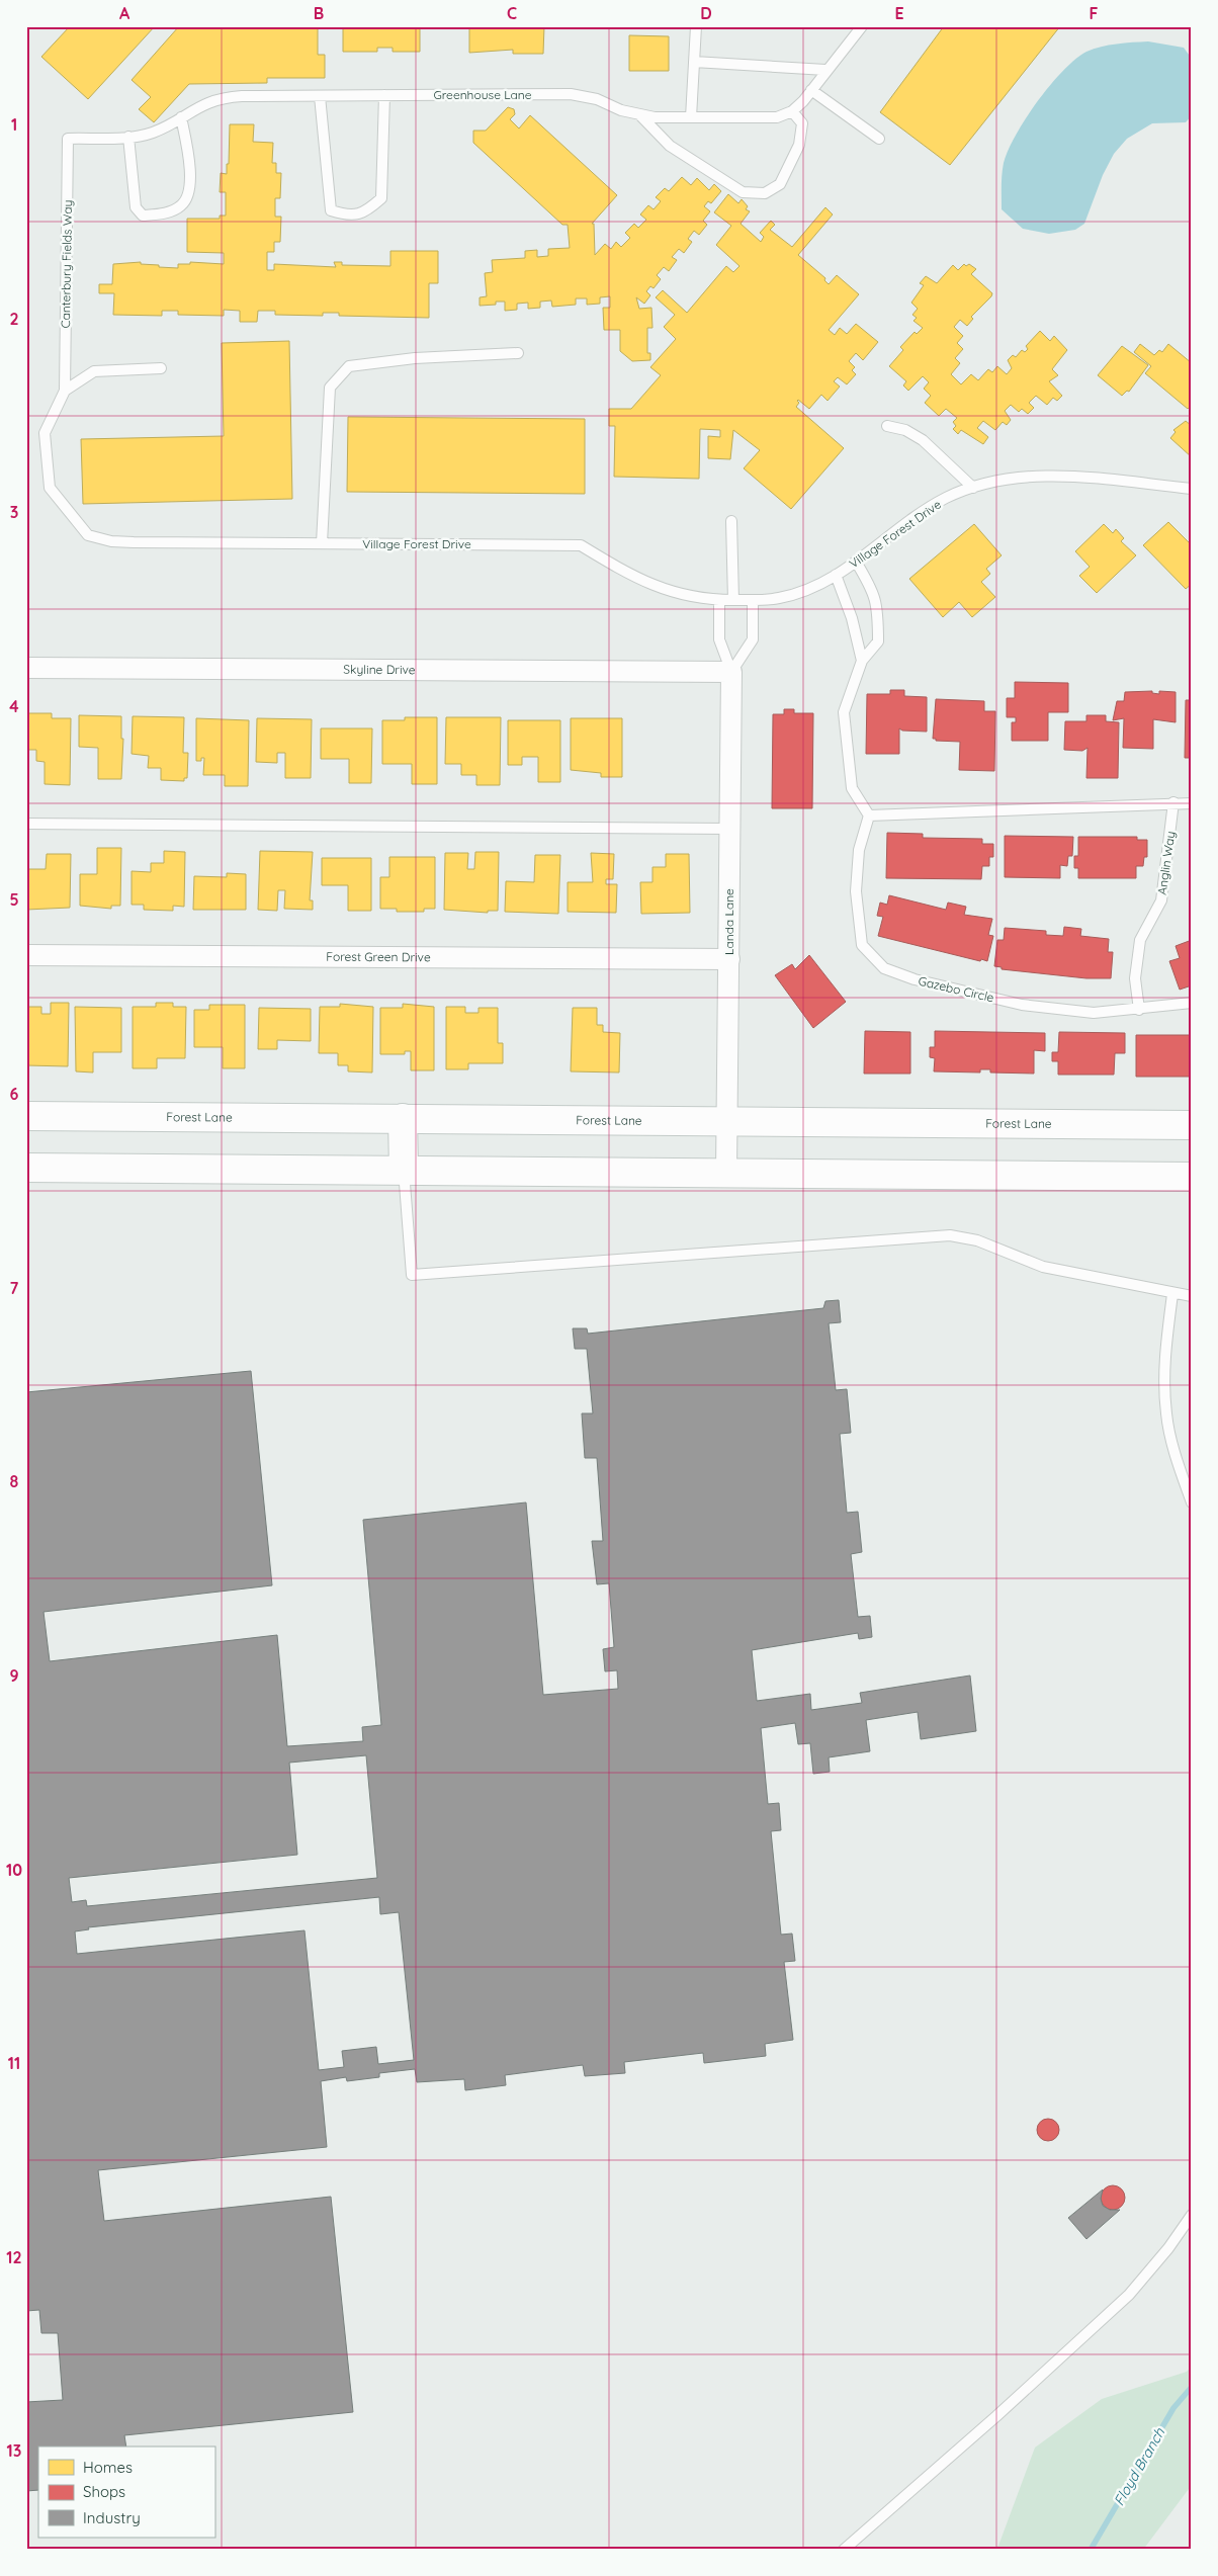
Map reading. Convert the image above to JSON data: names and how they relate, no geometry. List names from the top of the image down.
{
  "streets": {
    "main road": ["Forest Lane"],
    "street": ["Skyline Drive", "Landa Lane", "Forest Green Drive"],
    "lane": [
      "Greenhouse Lane",
      "Canterbury Fields Way",
      "Village Forest Drive",
      "Anglin Way",
      "Gazebo Circle"
    ]
  },
  "crossings": [
    ["Greenhouse Lane", "Canterbury Fields Way"],
    ["Canterbury Fields Way", "Village Forest Drive"],
    ["Skyline Drive", "Landa Lane"],
    ["Anglin Way", "Gazebo Circle"],
    ["Landa Lane", "Forest Green Drive"],
    ["Landa Lane", "Forest Lane"]
  ],
  "water": ["Floyd Branch"],
  "legend": ["Homes", "Shops", "Industry"],
  "grid": {
    "columns": [
      "A",
      "B",
      "C",
      "D",
      "E",
      "F"
    ],
    "rows": [
      "1",
      "2",
      "3",
      "4",
      "5",
      "6",
      "7",
      "8",
      "9",
      "10",
      "11",
      "12",
      "13"
    ]
  }
}
